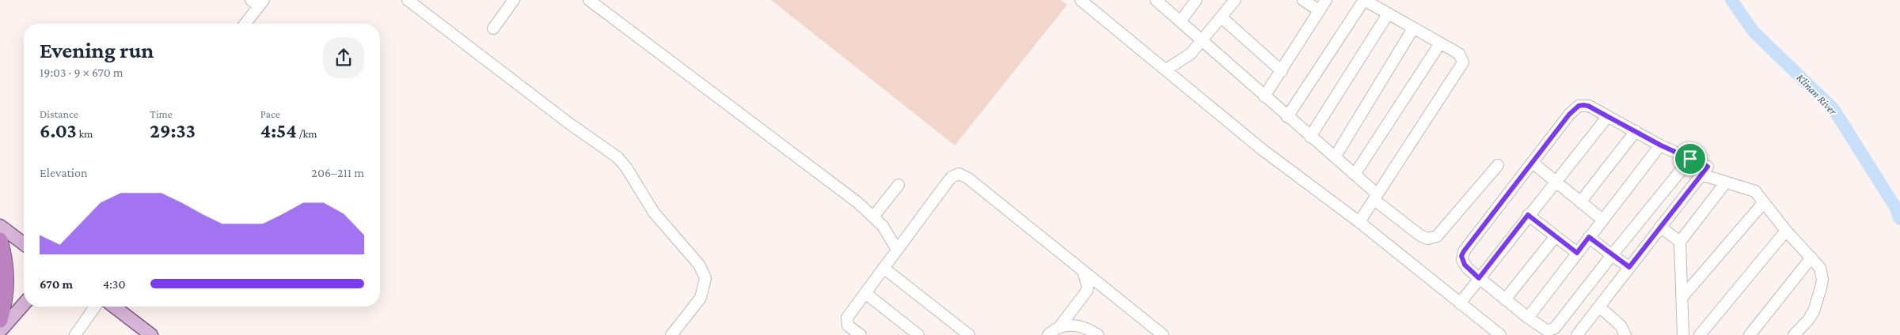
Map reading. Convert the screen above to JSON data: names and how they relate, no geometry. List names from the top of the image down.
{
  "water": ["Klinan River"],
  "page": {
    "heading": ["Evening run", "19:03 · 9 × 670 m"],
    "stats": [
      ["Distance", "6.03 km"],
      ["Time", "29:33"],
      ["Pace", "4:54 /km"]
    ],
    "chart": ["Elevation", "206–211 m"],
    "list": [
      {
        "name": "670 m",
        "note": "4:30"
      }
    ]
  }
}
